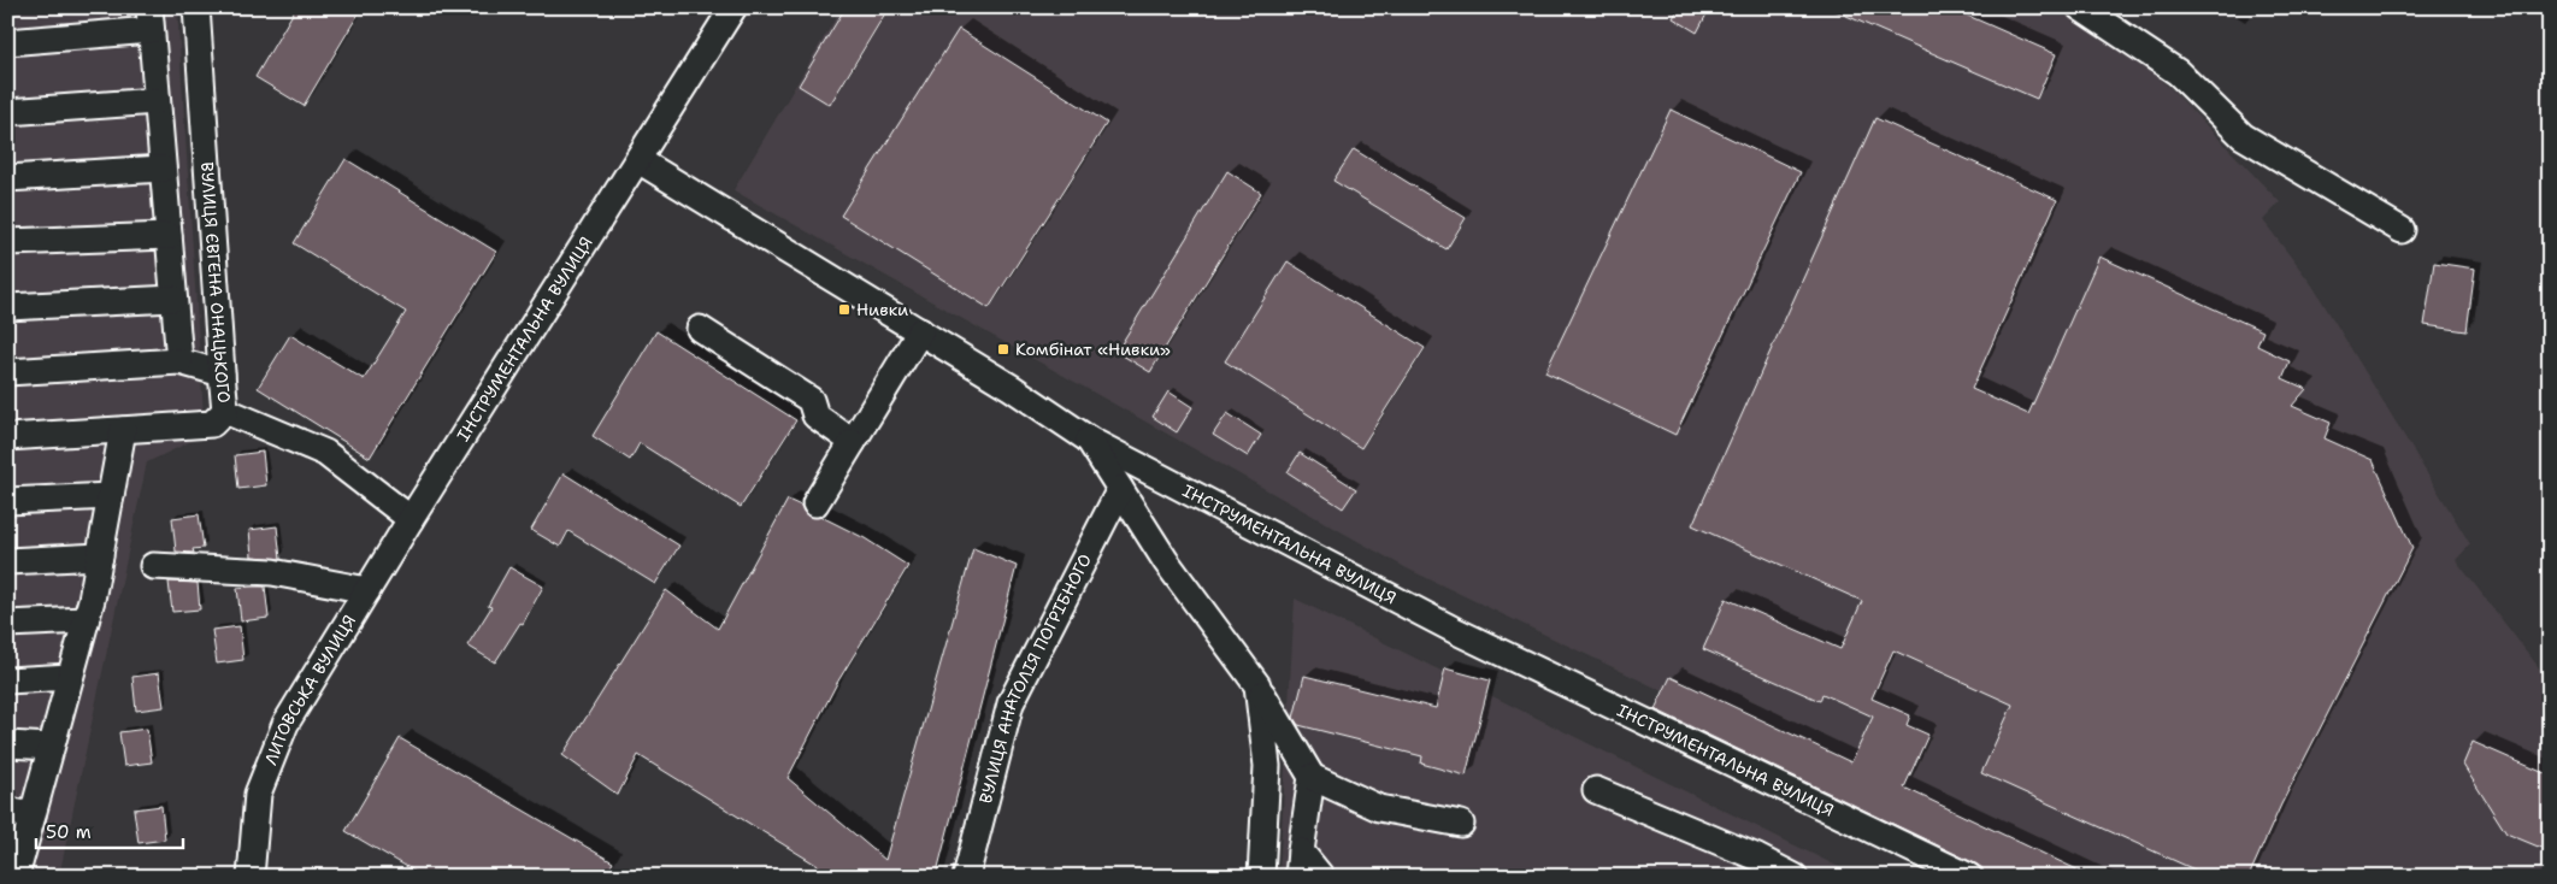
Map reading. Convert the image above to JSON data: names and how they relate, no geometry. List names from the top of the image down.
{
  "streets": {
    "street": [
      "ВУЛИЦЯ ЄВГЕНА ОНАЦЬКОГО",
      "ІНСТРУМЕНТАЛЬНА ВУЛИЦЯ",
      "ВУЛИЦЯ АНАТОЛІЯ ПОГРІБНОГО",
      "ЛИТОВСЬКА ВУЛИЦЯ"
    ]
  },
  "crossings": [
    ["ВУЛИЦЯ ЄВГЕНА ОНАЦЬКОГО", "ІНСТРУМЕНТАЛЬНА ВУЛИЦЯ"],
    ["ВУЛИЦЯ ЄВГЕНА ОНАЦЬКОГО", "ЛИТОВСЬКА ВУЛИЦЯ"],
    ["ІНСТРУМЕНТАЛЬНА ВУЛИЦЯ", "ЛИТОВСЬКА ВУЛИЦЯ"]
  ],
  "places": {
    "transit": ["Нивки", "Комбінат «Нивки»"]
  },
  "scale_bar": "50 m"
}
